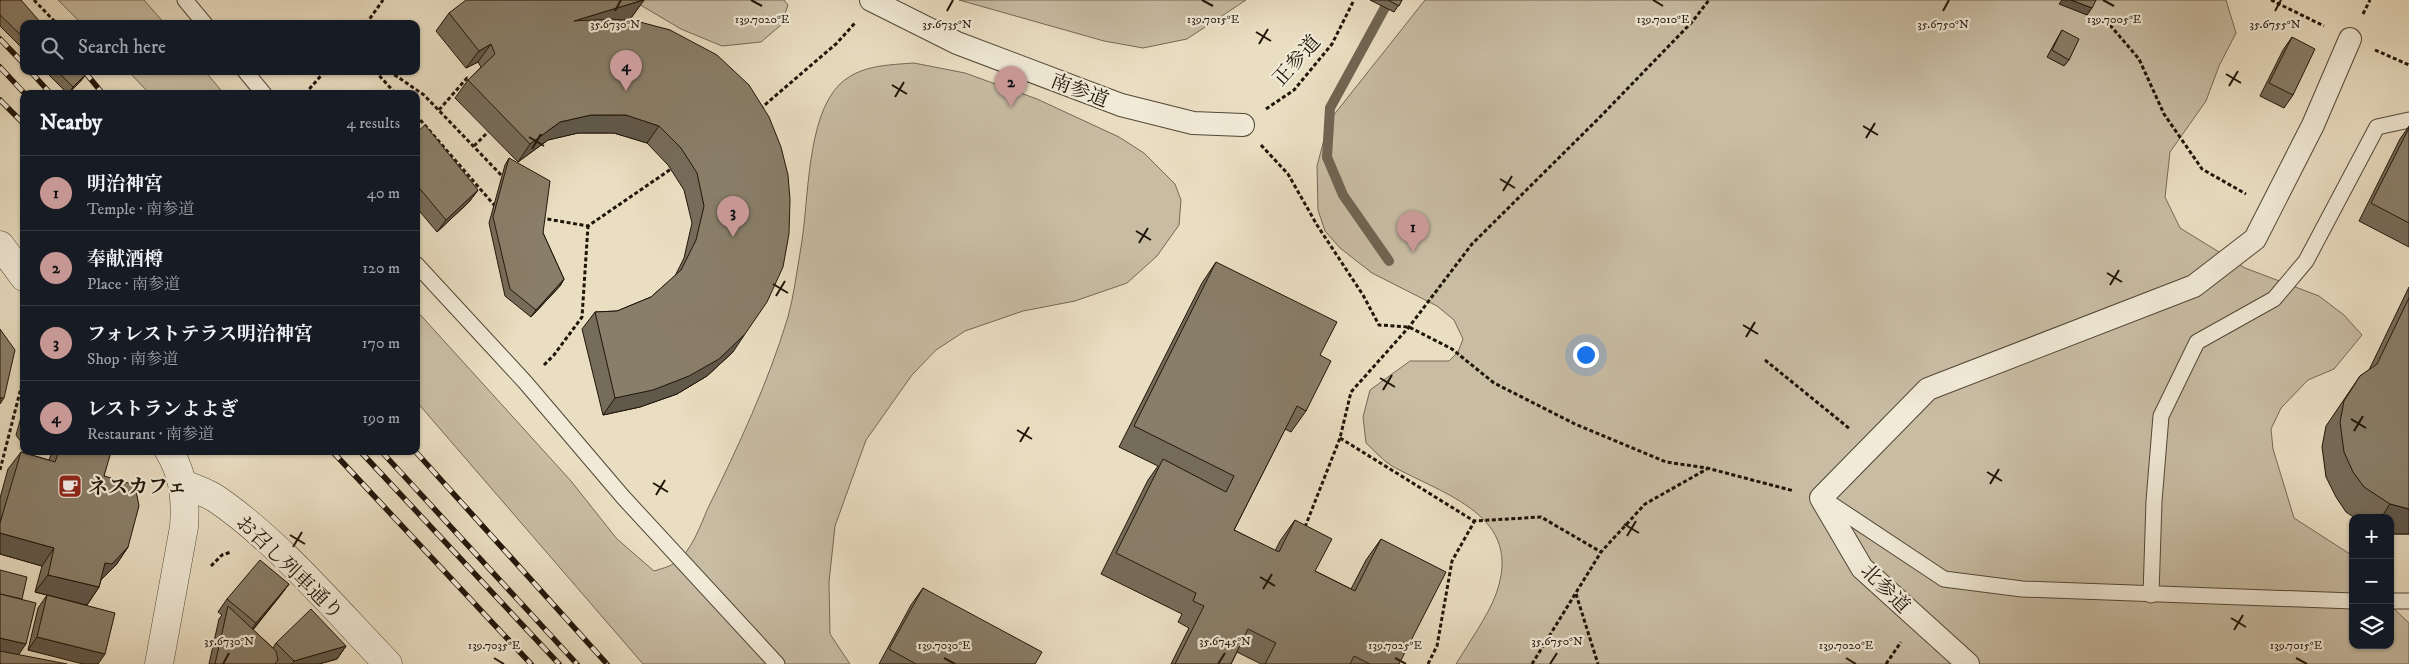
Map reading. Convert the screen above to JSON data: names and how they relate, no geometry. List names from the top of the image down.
{
  "streets": {
    "street": ["南参道", "お召し列車通り", "北参道"],
    "path": ["正参道"]
  },
  "crossings": [
    ["正参道", "南参道"]
  ],
  "places": {
    "cafe": ["ネスカフェ"]
  },
  "page": {
    "search": "Search here",
    "pins": [
      "4",
      "2",
      "3",
      "1"
    ],
    "heading": ["Nearby", "4 results"],
    "list": [
      {
        "mark": "1",
        "name": "明治神宮",
        "note": "Temple · 南参道",
        "value": "40 m"
      },
      {
        "mark": "2",
        "name": "奉献酒樽",
        "note": "Place · 南参道",
        "value": "120 m"
      },
      {
        "mark": "3",
        "name": "フォレストテラス明治神宮",
        "note": "Shop · 南参道",
        "value": "170 m"
      },
      {
        "mark": "4",
        "name": "レストランよよぎ",
        "note": "Restaurant · 南参道",
        "value": "190 m"
      }
    ],
    "map_buttons": ["+", "−"]
  },
  "coordinates": [
    "139.7020°E",
    "139.7015°E",
    "139.7010°E",
    "139.7005°E",
    "35.6730°N",
    "35.6735°N",
    "35.6750°N",
    "35.6755°N",
    "35.6745°N",
    "139.7035°E",
    "139.7030°E",
    "139.7025°E"
  ]
}
